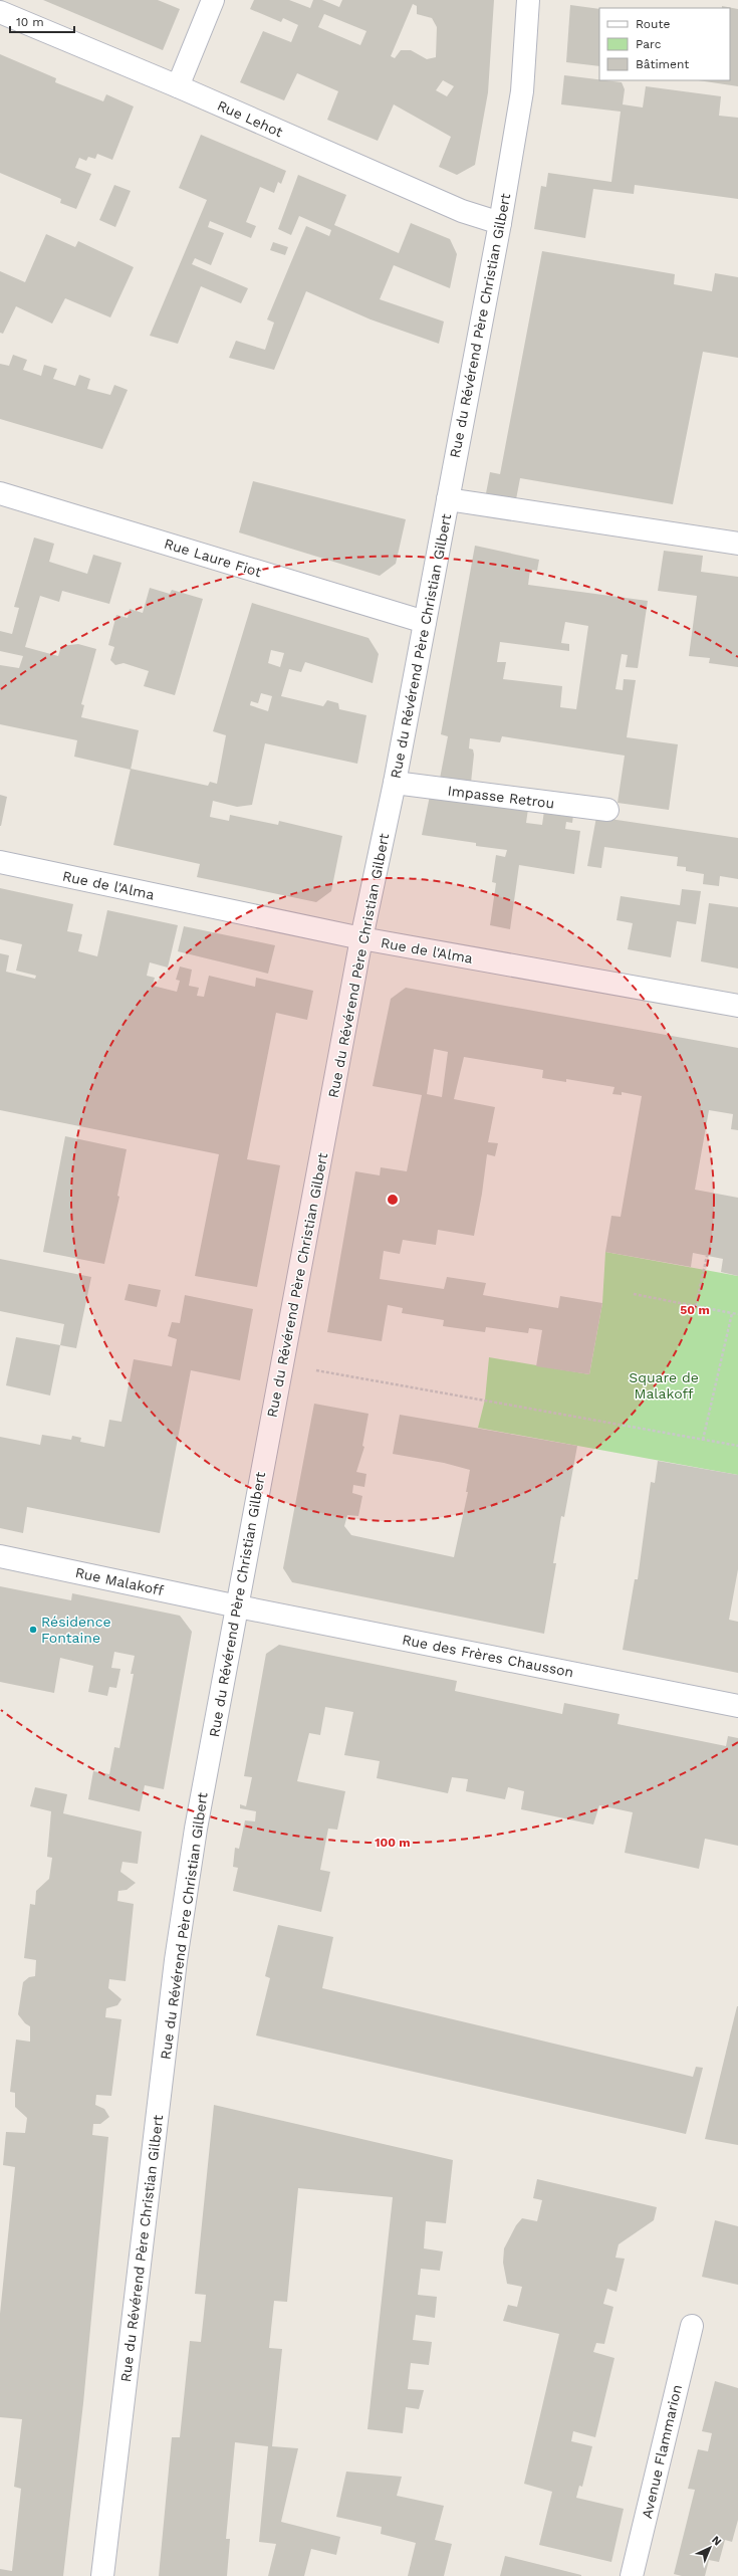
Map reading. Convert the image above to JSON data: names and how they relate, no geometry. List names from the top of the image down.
{
  "streets": {
    "street": [
      "Rue Lehot",
      "Rue du Révérend Père Christian Gilbert",
      "Rue Laure Fiot",
      "Impasse Retrou",
      "Rue de l'Alma",
      "Rue Malakoff",
      "Rue des Frères Chausson",
      "Avenue Flammarion"
    ]
  },
  "crossings": [
    ["Rue Lehot", "Rue du Révérend Père Christian Gilbert"],
    ["Rue du Révérend Père Christian Gilbert", "Rue Laure Fiot"],
    ["Rue du Révérend Père Christian Gilbert", "Impasse Retrou"],
    ["Rue du Révérend Père Christian Gilbert", "Rue de l'Alma"],
    ["Rue du Révérend Père Christian Gilbert", "Rue Malakoff"],
    ["Rue du Révérend Père Christian Gilbert", "Rue des Frères Chausson"],
    ["Rue Malakoff", "Rue des Frères Chausson"]
  ],
  "parks": ["Square de Malakoff"],
  "places": ["Résidence Fontaine"],
  "legend": ["Route", "Parc", "Bâtiment"],
  "scale_bar": "10 m",
  "north": "top right",
  "rings": ["50 m", "100 m"]
}
